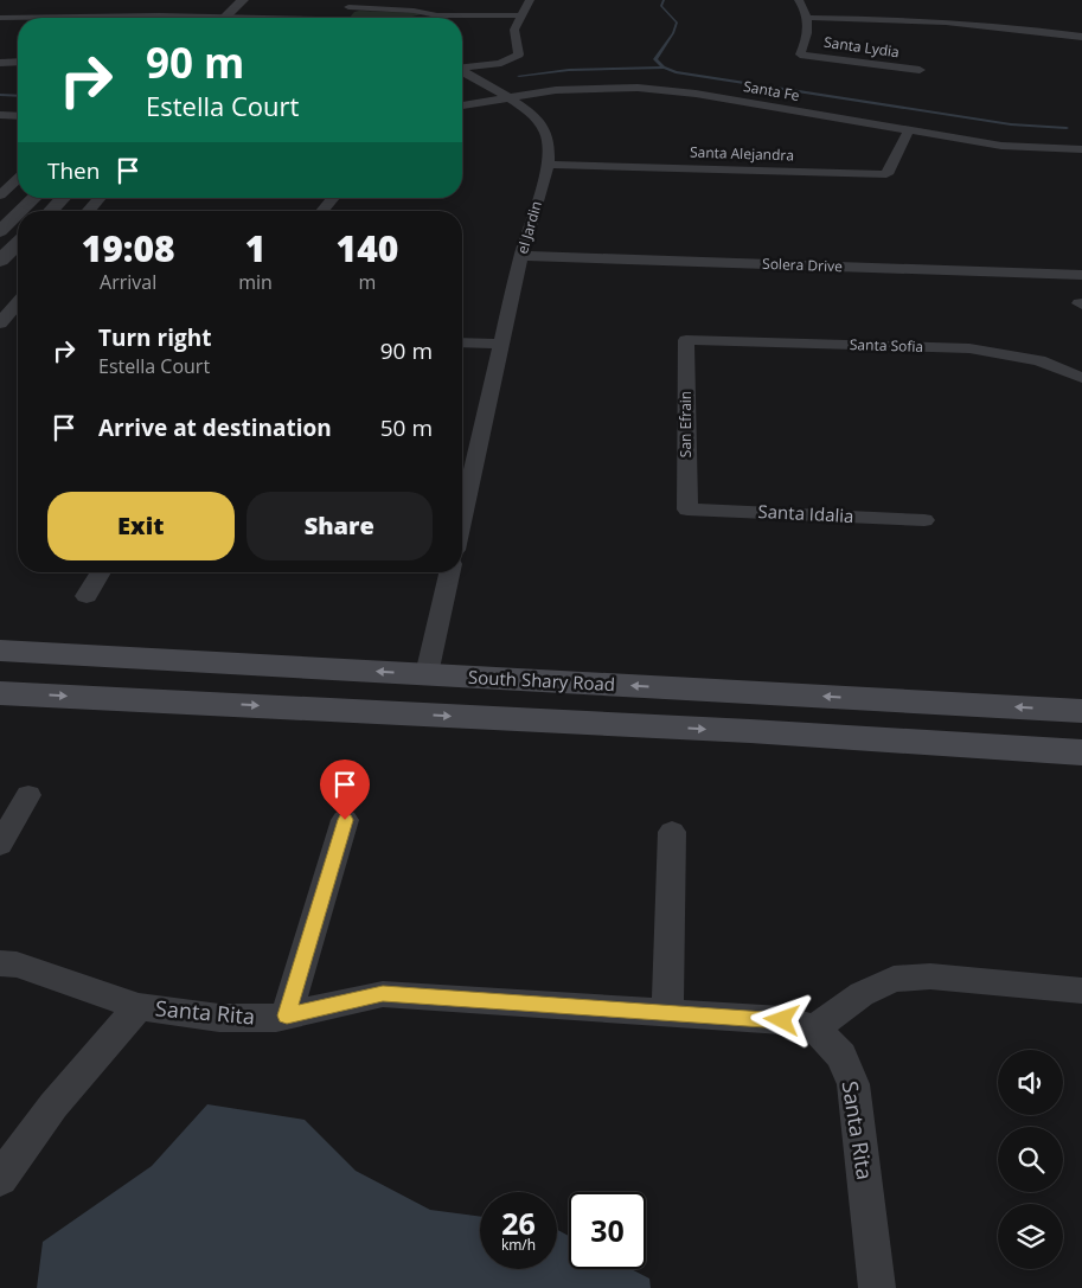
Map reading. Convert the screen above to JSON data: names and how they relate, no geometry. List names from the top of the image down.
{
  "streets": {
    "main road": ["South Shary Road"],
    "street": [
      "Santa Lydia",
      "Santa Fe",
      "Santa Alejandra",
      "el Jardin",
      "Solera Drive",
      "Santa Sofia",
      "San Efrain",
      "Santa Idalia",
      "Santa Rita"
    ]
  },
  "crossings": [
    ["Santa Fe", "Santa Alejandra"],
    ["Santa Fe", "el Jardin"],
    ["Santa Alejandra", "el Jardin"],
    ["el Jardin", "Solera Drive"],
    ["Santa Sofia", "San Efrain"],
    ["San Efrain", "Santa Idalia"]
  ],
  "page": {
    "turn": ["90 m", "Estella Court"],
    "then": "Then",
    "eta": [
      "19:08",
      "Arrival",
      "1",
      "min",
      "140",
      "m"
    ],
    "list": [
      {
        "name": "Turn right",
        "note": "Estella Court",
        "value": "90 m"
      },
      {
        "name": "Arrive at destination",
        "value": "50 m"
      }
    ],
    "buttons": ["Exit", "Share"],
    "speed": "26 km/h",
    "limit": "30"
  }
}
